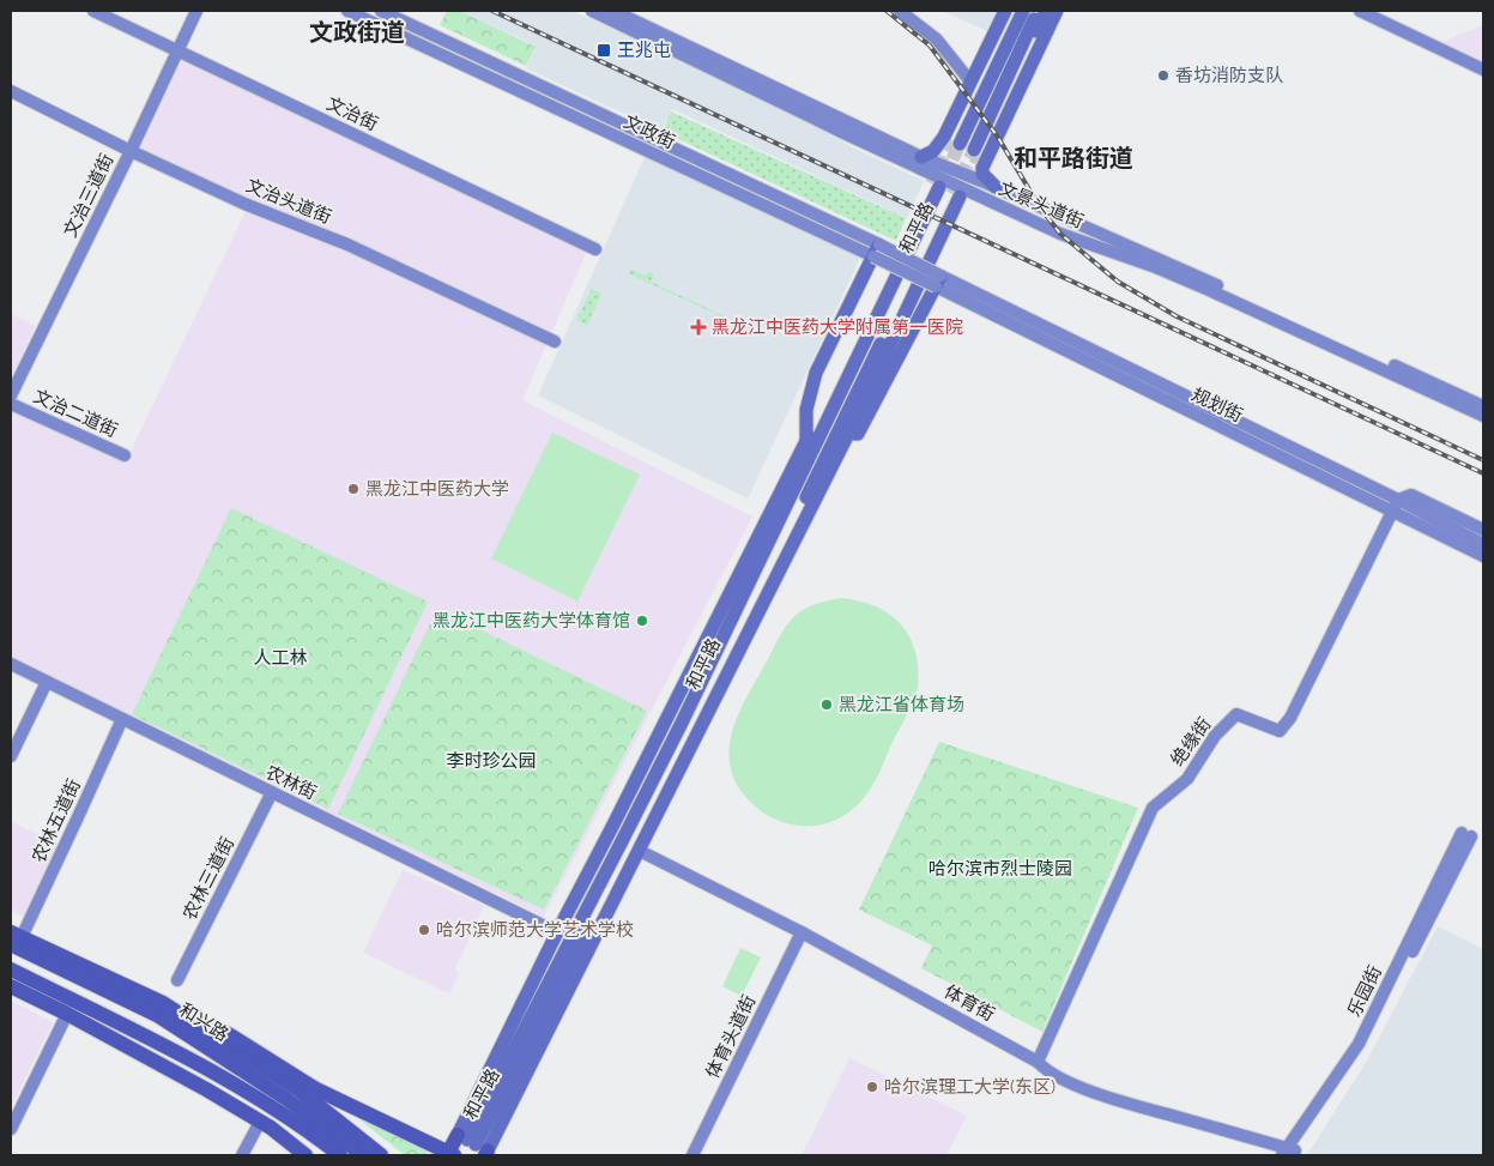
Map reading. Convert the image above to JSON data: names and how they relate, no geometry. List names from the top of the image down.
{
  "streets": {
    "highway": ["和兴路"],
    "main road": ["和平路"],
    "street": [
      "文治街",
      "文政街",
      "文治三道街",
      "文治头道街",
      "文景头道街",
      "规划街",
      "文治二道街",
      "绝缘街",
      "农林街",
      "农林五道街",
      "农林三道街",
      "乐园街",
      "体育街",
      "体育头道街"
    ]
  },
  "crossings": [
    ["文治街", "文治三道街"],
    ["文政街", "规划街"],
    ["文治三道街", "文治头道街"],
    ["规划街", "绝缘街"],
    ["绝缘街", "体育街"],
    ["农林街", "农林五道街"],
    ["农林街", "农林三道街"],
    ["农林五道街", "和兴路"],
    ["乐园街", "体育街"],
    ["体育街", "体育头道街"]
  ],
  "districts": ["文政街道", "和平路街道"],
  "parks": ["人工林", "李时珍公园", "哈尔滨市烈士陵园"],
  "places": {
    "transit": ["王兆屯"],
    "other": [
      "香坊消防支队",
      "黑龙江中医药大学",
      "黑龙江中医药大学体育馆",
      "黑龙江省体育场",
      "哈尔滨师范大学艺术学校",
      "哈尔滨理工大学(东区)"
    ],
    "health": ["黑龙江中医药大学附属第一医院"]
  }
}
